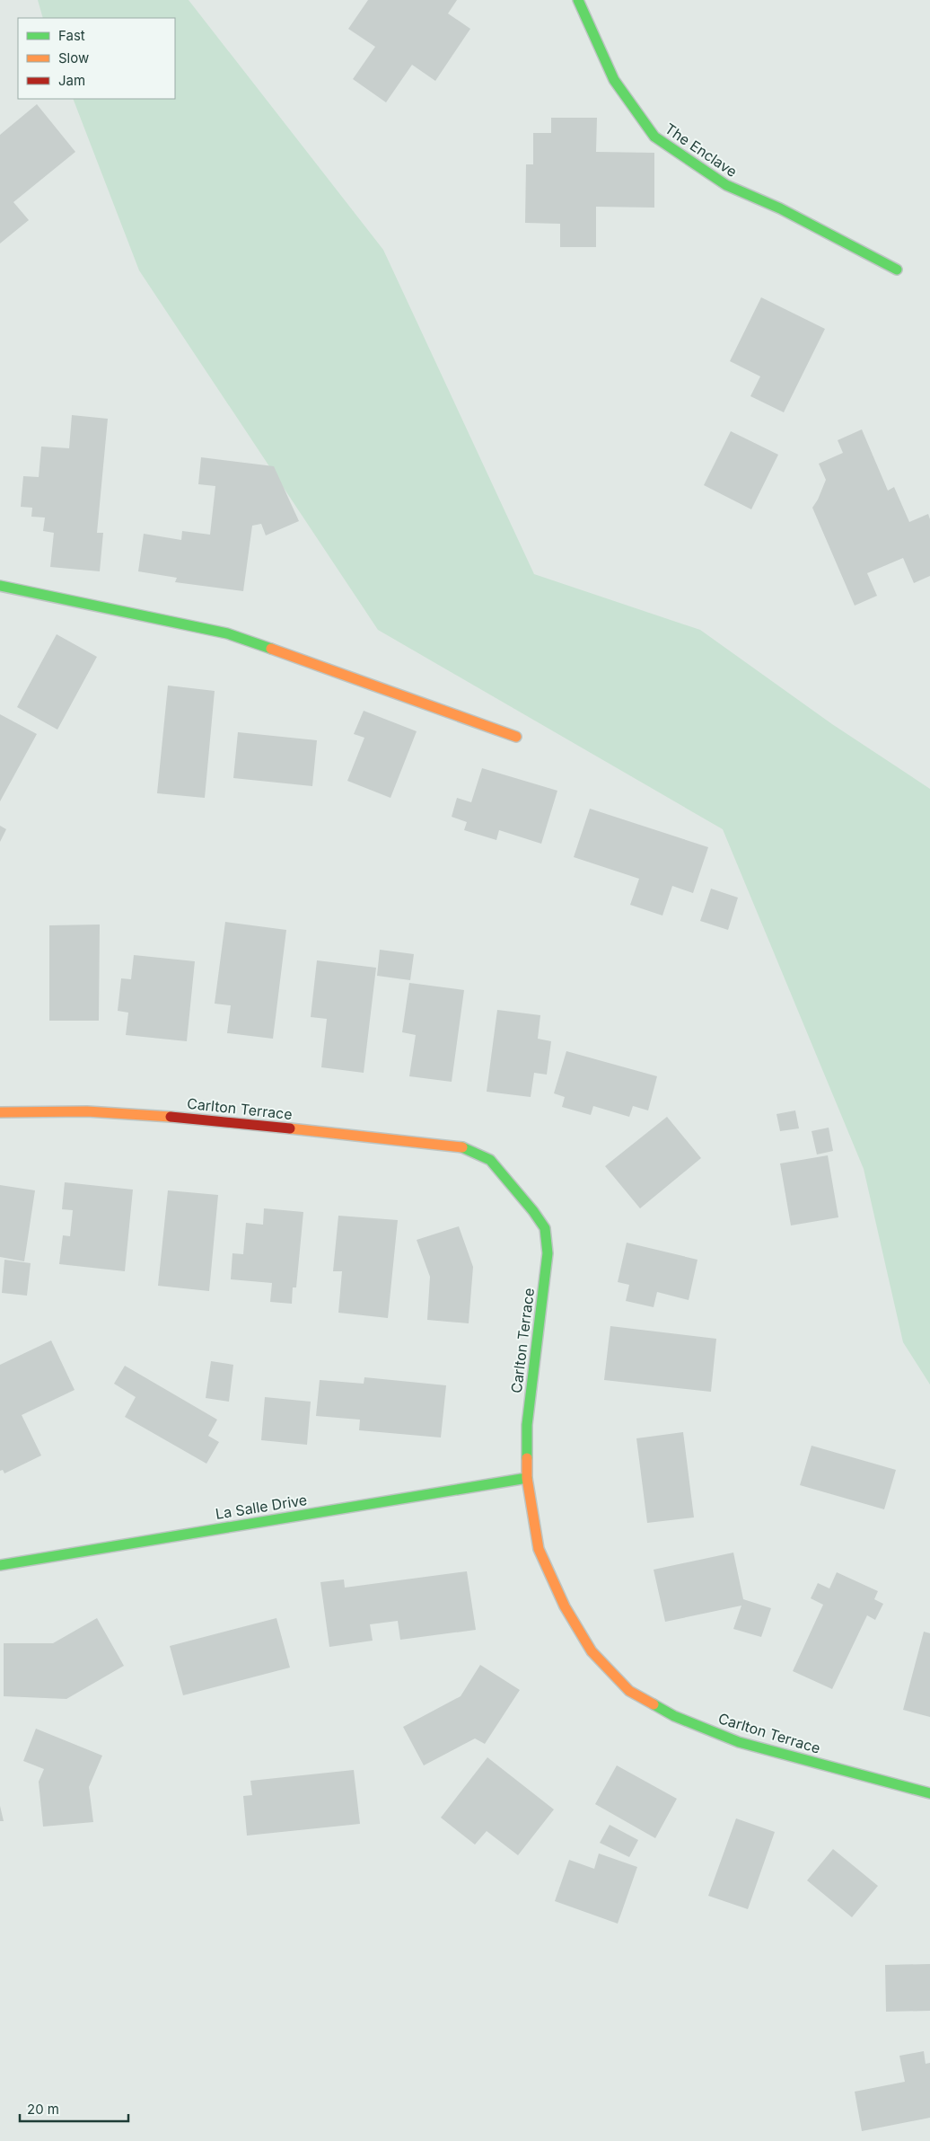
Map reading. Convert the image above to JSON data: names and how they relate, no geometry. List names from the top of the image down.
{
  "streets": {
    "street": ["The Enclave", "Carlton Terrace", "La Salle Drive"]
  },
  "crossings": [
    ["Carlton Terrace", "La Salle Drive"]
  ],
  "legend": ["Fast", "Slow", "Jam"],
  "scale_bar": "20 m"
}
